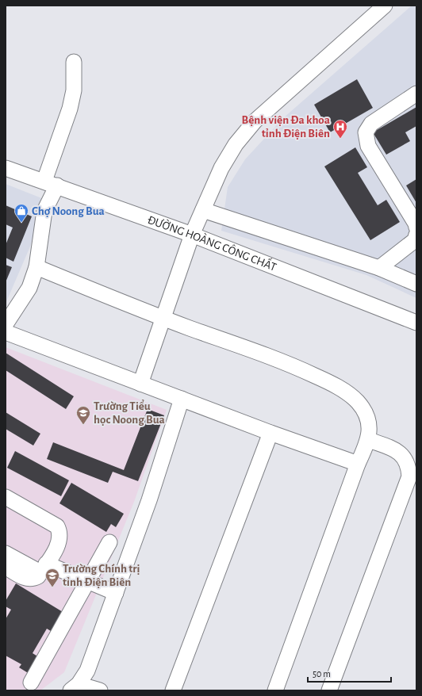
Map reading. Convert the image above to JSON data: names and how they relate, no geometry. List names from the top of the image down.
{
  "streets": {
    "street": ["ĐƯỜNG HOÀNG CÔNG CHẤT"]
  },
  "places": {
    "hospital": ["Bệnh viện Đa khoa tỉnh Điện Biên"],
    "shop": ["Chợ Noong Bua"],
    "school or university": ["Trường Tiểu học Noong Bua", "Trường Chính trị tỉnh Điện Biên"]
  },
  "scale_bar": "50 m"
}
